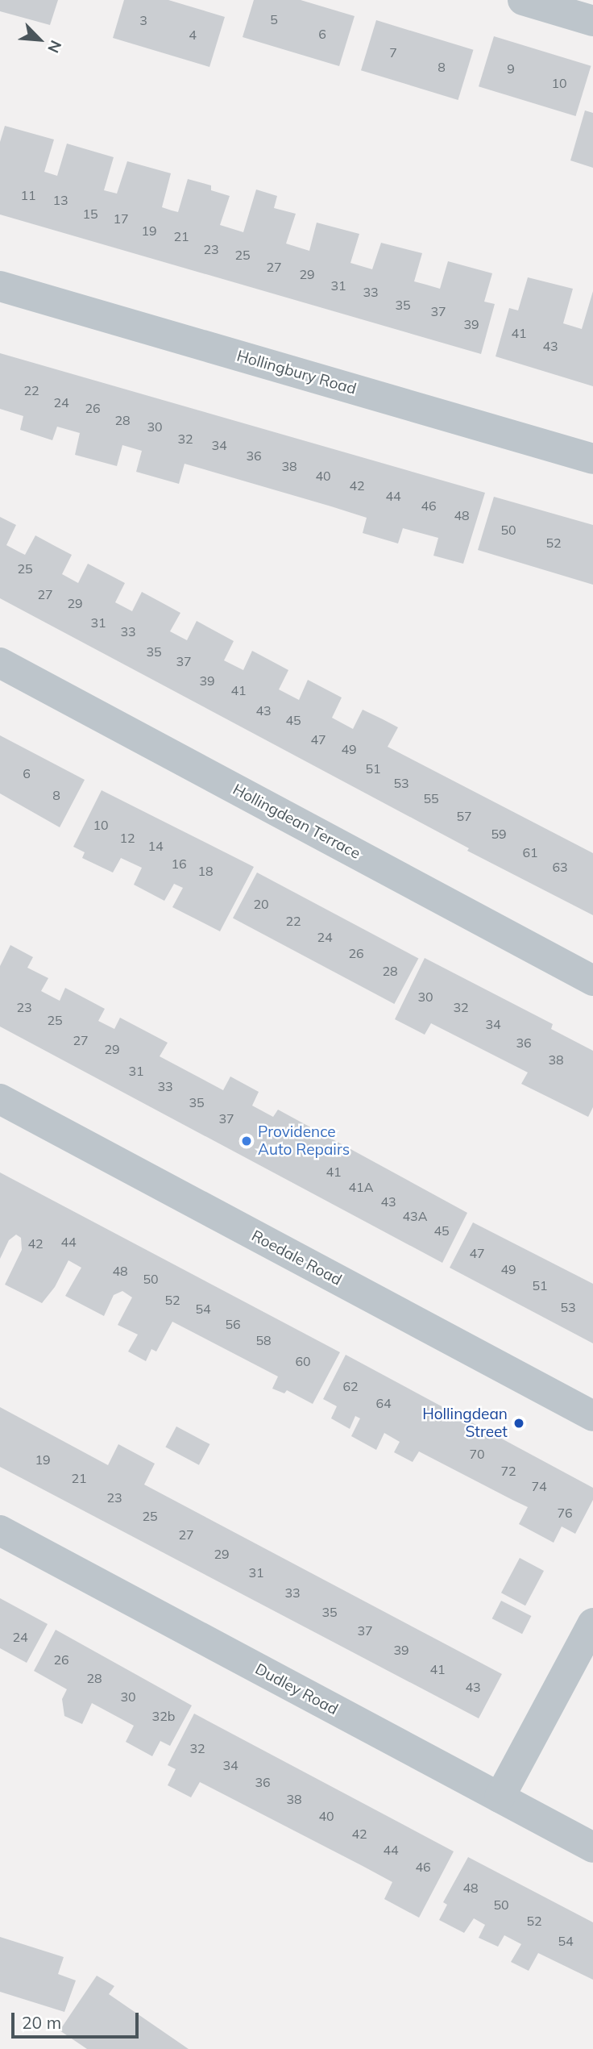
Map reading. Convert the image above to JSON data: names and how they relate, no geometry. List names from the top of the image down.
{
  "streets": {
    "street": [
      "Hollingbury Road",
      "Hollingdean Terrace",
      "Roedale Road",
      "Dudley Road"
    ]
  },
  "places": ["Providence Auto Repairs", "Hollingdean Street"],
  "house_numbers": [
    "5",
    "3",
    "6",
    "4",
    "7",
    "8",
    "9",
    "10",
    "11",
    "13",
    "15",
    "17",
    "19",
    "21",
    "23",
    "25",
    "27",
    "29",
    "31",
    "33",
    "35",
    "37",
    "39",
    "41",
    "43",
    "22",
    "24",
    "26",
    "28",
    "30",
    "32",
    "34",
    "36",
    "38",
    "40",
    "42",
    "44",
    "46",
    "48",
    "50",
    "52",
    "25",
    "27",
    "29",
    "31",
    "33",
    "35",
    "37",
    "39",
    "41",
    "43",
    "45",
    "47",
    "49",
    "51",
    "6",
    "53",
    "8",
    "55",
    "57",
    "10",
    "59",
    "12",
    "14",
    "61",
    "16",
    "63",
    "18",
    "20",
    "22",
    "24",
    "26",
    "28",
    "30",
    "23",
    "32",
    "25",
    "34",
    "27",
    "36",
    "29",
    "38",
    "31",
    "33",
    "35",
    "37",
    "41",
    "41A",
    "43",
    "43A",
    "45",
    "44",
    "42",
    "47",
    "49",
    "48",
    "50",
    "51",
    "52",
    "53",
    "54",
    "56",
    "58",
    "60",
    "62",
    "64",
    "70",
    "19",
    "72",
    "21",
    "74",
    "23",
    "76",
    "25",
    "27",
    "29",
    "31",
    "33",
    "35",
    "37",
    "24",
    "39",
    "26",
    "41",
    "28",
    "43",
    "30",
    "32b",
    "32",
    "34",
    "36",
    "38",
    "40",
    "42",
    "44",
    "46",
    "48",
    "50",
    "52",
    "54"
  ],
  "scale_bar": "20 m",
  "north": "bottom right"
}
